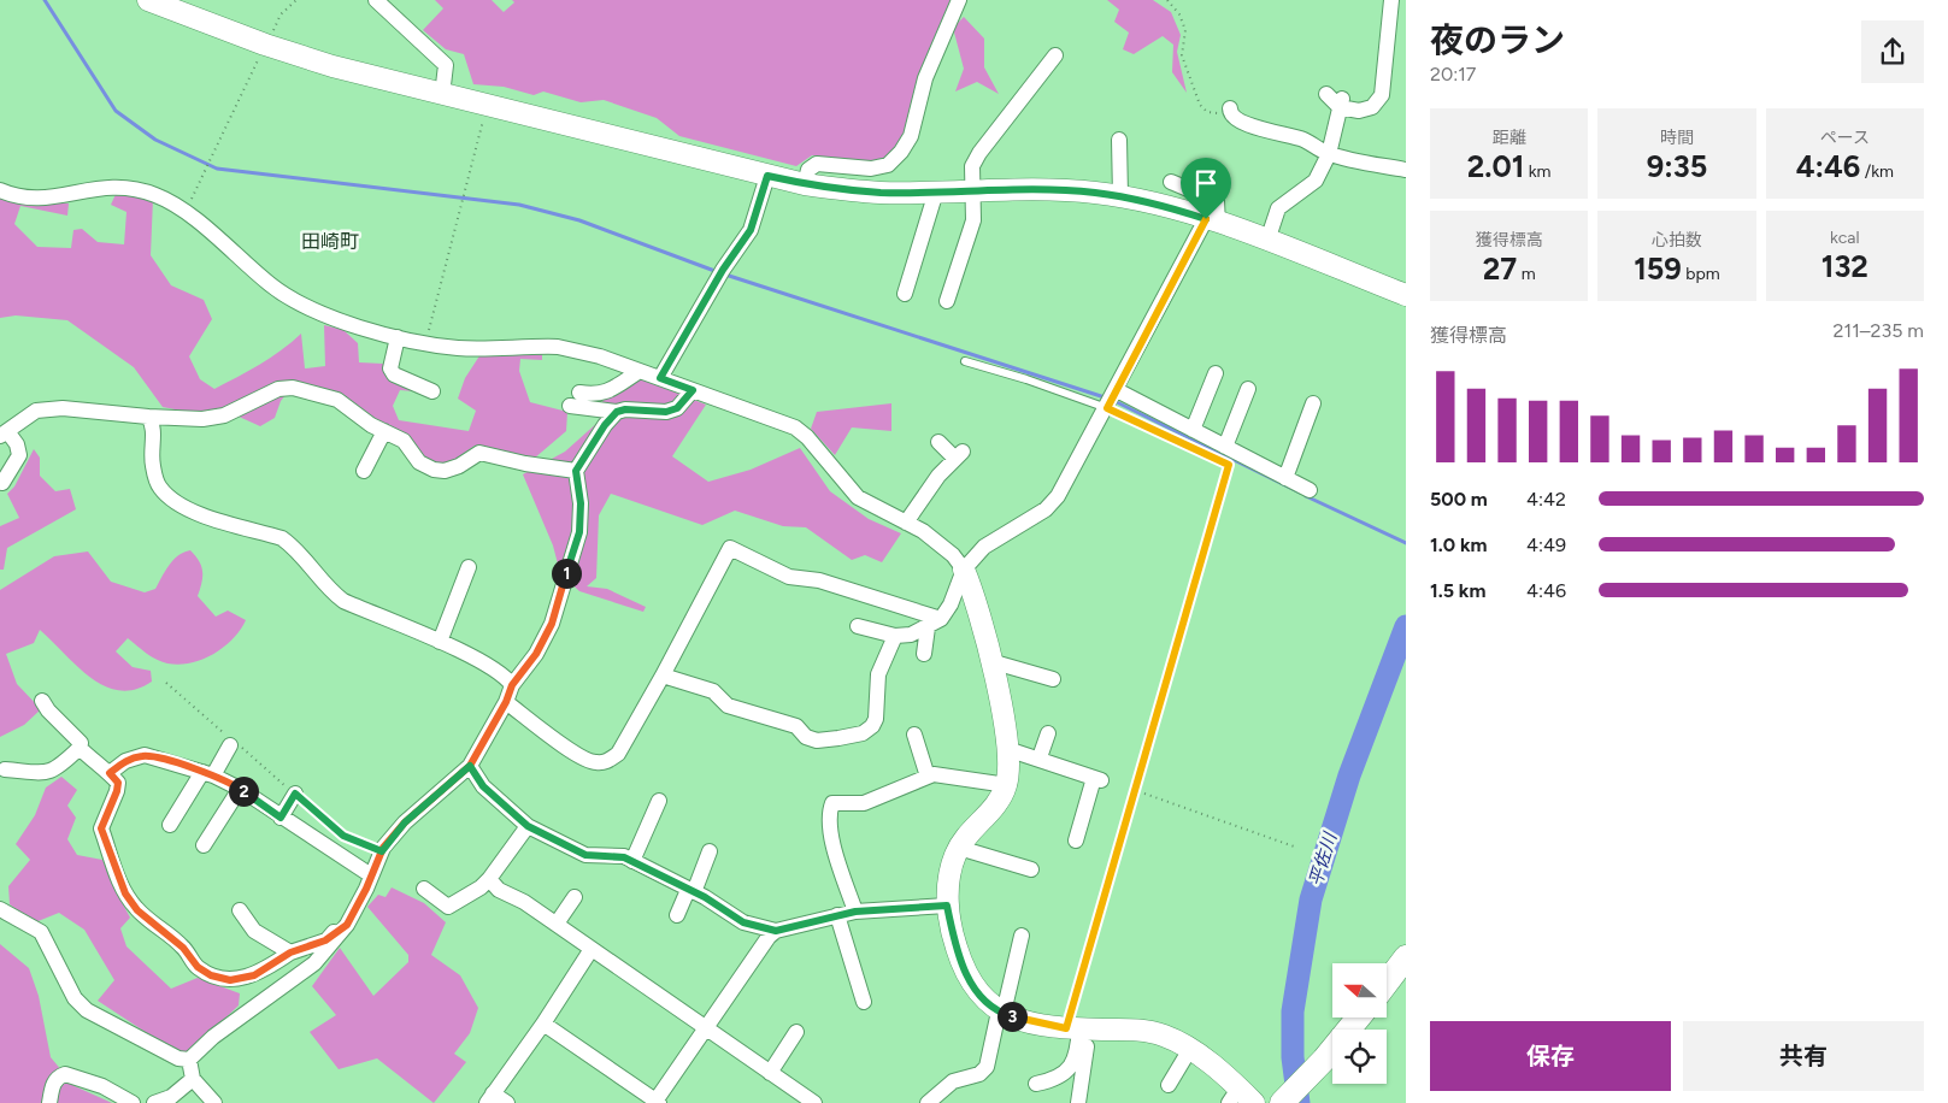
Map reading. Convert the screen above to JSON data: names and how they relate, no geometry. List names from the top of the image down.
{
  "districts": ["田崎町"],
  "water": ["平佐川"],
  "north": "left",
  "page": {
    "heading": ["夜のラン", "20:17"],
    "stats": [
      ["距離", "2.01 km"],
      ["時間", "9:35"],
      ["ペース", "4:46 /km"],
      ["獲得標高", "27 m"],
      ["心拍数", "159 bpm"],
      ["kcal", "132"]
    ],
    "chart": ["獲得標高", "211–235 m"],
    "list": [
      {
        "name": "500 m",
        "note": "4:42"
      },
      {
        "name": "1.0 km",
        "note": "4:49"
      },
      {
        "name": "1.5 km",
        "note": "4:46"
      }
    ],
    "pins": ["1", "2", "3"],
    "buttons": ["保存", "共有"]
  }
}
